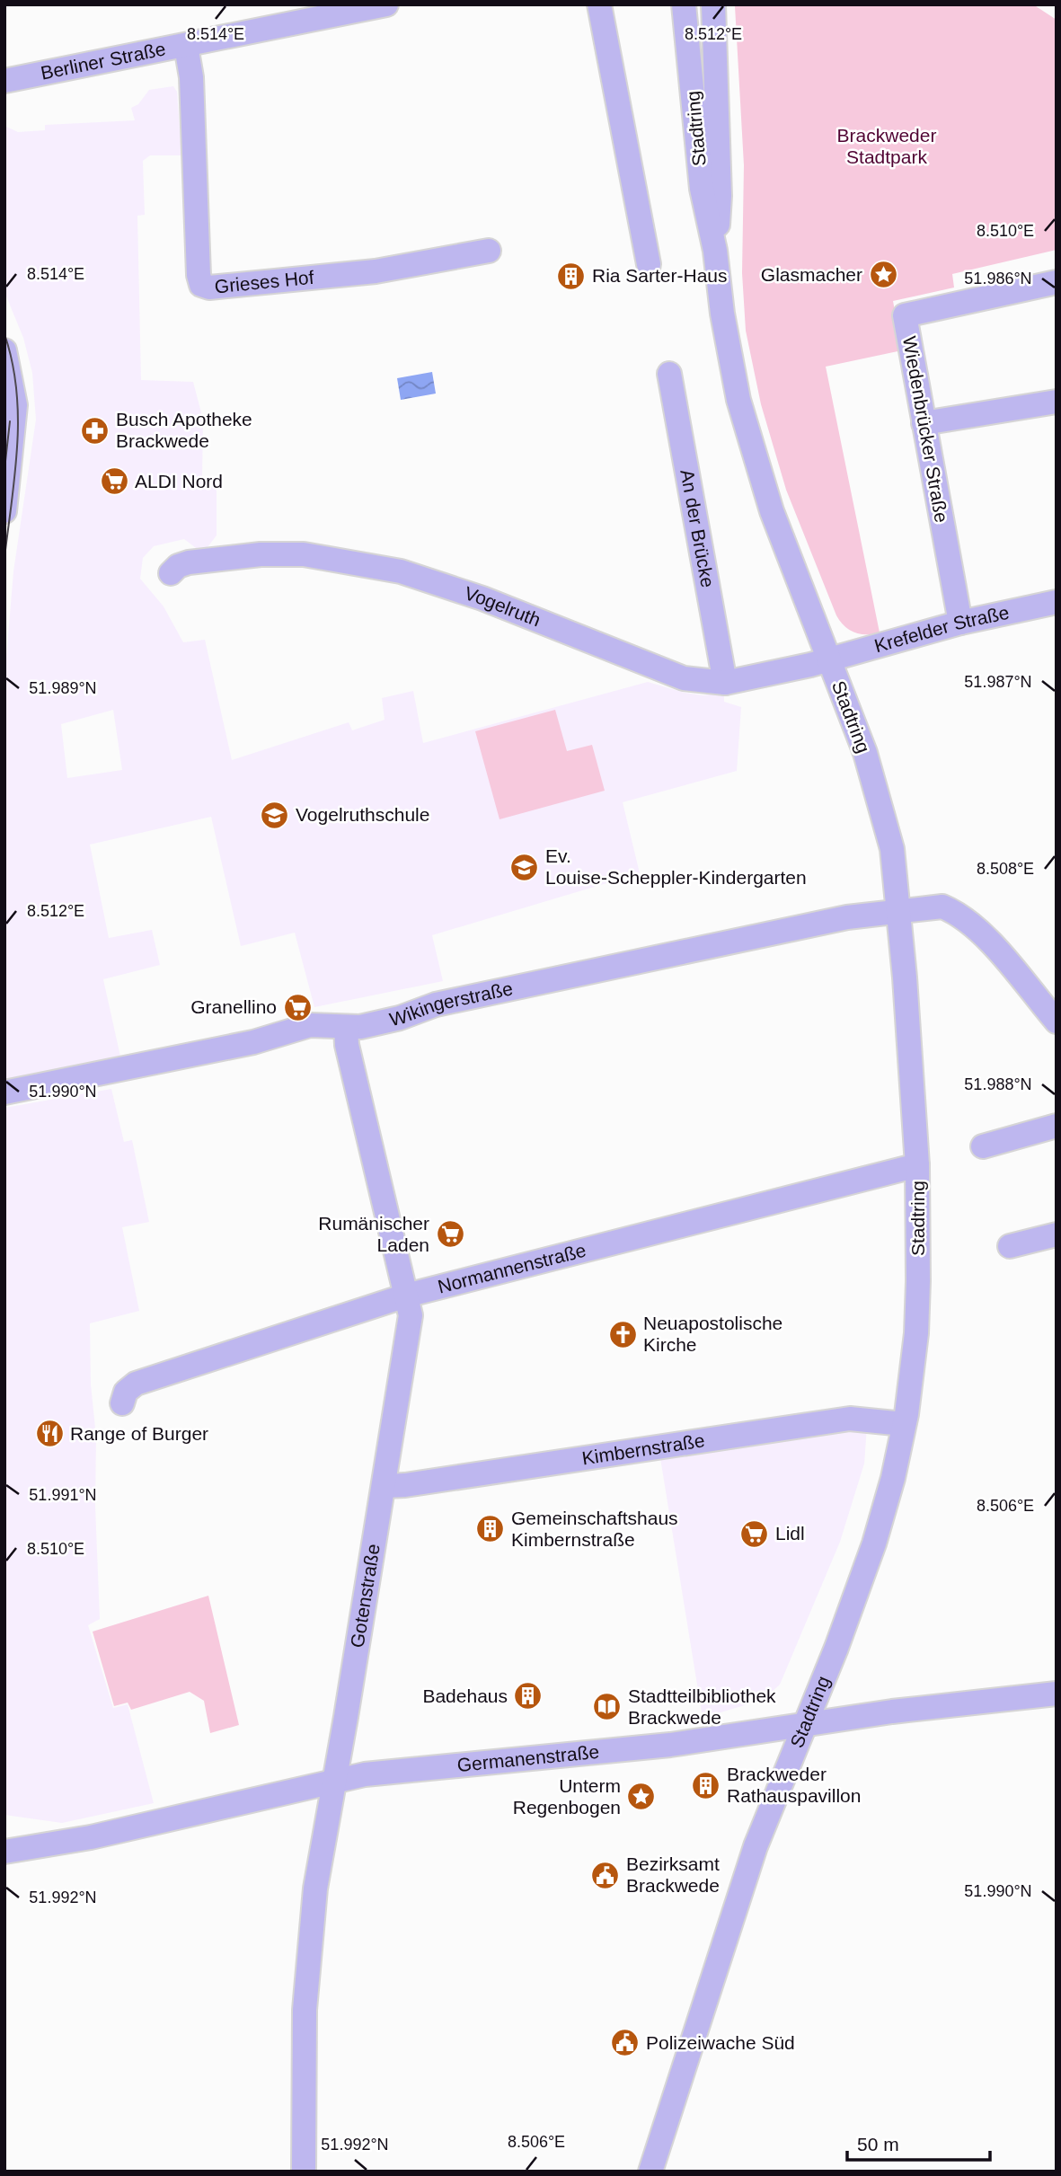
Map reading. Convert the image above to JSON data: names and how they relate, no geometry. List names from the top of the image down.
{
  "streets": {
    "street": [
      "Berliner Straße",
      "Stadtring",
      "Grieses Hof",
      "Wiedenbrücker Straße",
      "An der Brücke",
      "Vogelruth",
      "Krefelder Straße",
      "Wikingerstraße",
      "Normannenstraße",
      "Kimbernstraße",
      "Gotenstraße",
      "Germanenstraße"
    ]
  },
  "crossings": [
    ["Berliner Straße", "Grieses Hof"],
    ["Stadtring", "Vogelruth"],
    ["Stadtring", "Krefelder Straße"],
    ["Stadtring", "Wikingerstraße"],
    ["Stadtring", "Normannenstraße"],
    ["Stadtring", "Kimbernstraße"],
    ["Stadtring", "Germanenstraße"],
    ["Wiedenbrücker Straße", "Krefelder Straße"],
    ["An der Brücke", "Vogelruth"],
    ["Vogelruth", "Krefelder Straße"],
    ["Wikingerstraße", "Gotenstraße"],
    ["Normannenstraße", "Gotenstraße"],
    ["Kimbernstraße", "Gotenstraße"],
    ["Gotenstraße", "Germanenstraße"]
  ],
  "parks": ["Brackweder Stadtpark"],
  "places": {
    "place": ["Glasmacher", "Unterm Regenbogen"],
    "building": [
      "Ria Sarter-Haus",
      "Gemeinschaftshaus Kimbernstraße",
      "Badehaus",
      "Brackweder Rathauspavillon"
    ],
    "pharmacy": ["Busch Apotheke Brackwede"],
    "supermarket": [
      "ALDI Nord",
      "Granellino",
      "Rumänischer Laden",
      "Lidl"
    ],
    "school or university": ["Vogelruthschule", "Ev. Louise-Scheppler-Kindergarten"],
    "church": ["Neuapostolische Kirche"],
    "restaurant": ["Range of Burger"],
    "library": ["Stadtteilbibliothek Brackwede"],
    "public building": ["Bezirksamt Brackwede", "Polizeiwache Süd"]
  },
  "scale_bar": "50 m",
  "coordinates": [
    "8.514°E",
    "8.512°E",
    "8.510°E",
    "51.986°N",
    "51.987°N",
    "51.989°N",
    "8.508°E",
    "51.988°N",
    "51.990°N",
    "51.991°N",
    "8.506°E",
    "51.992°N"
  ]
}
